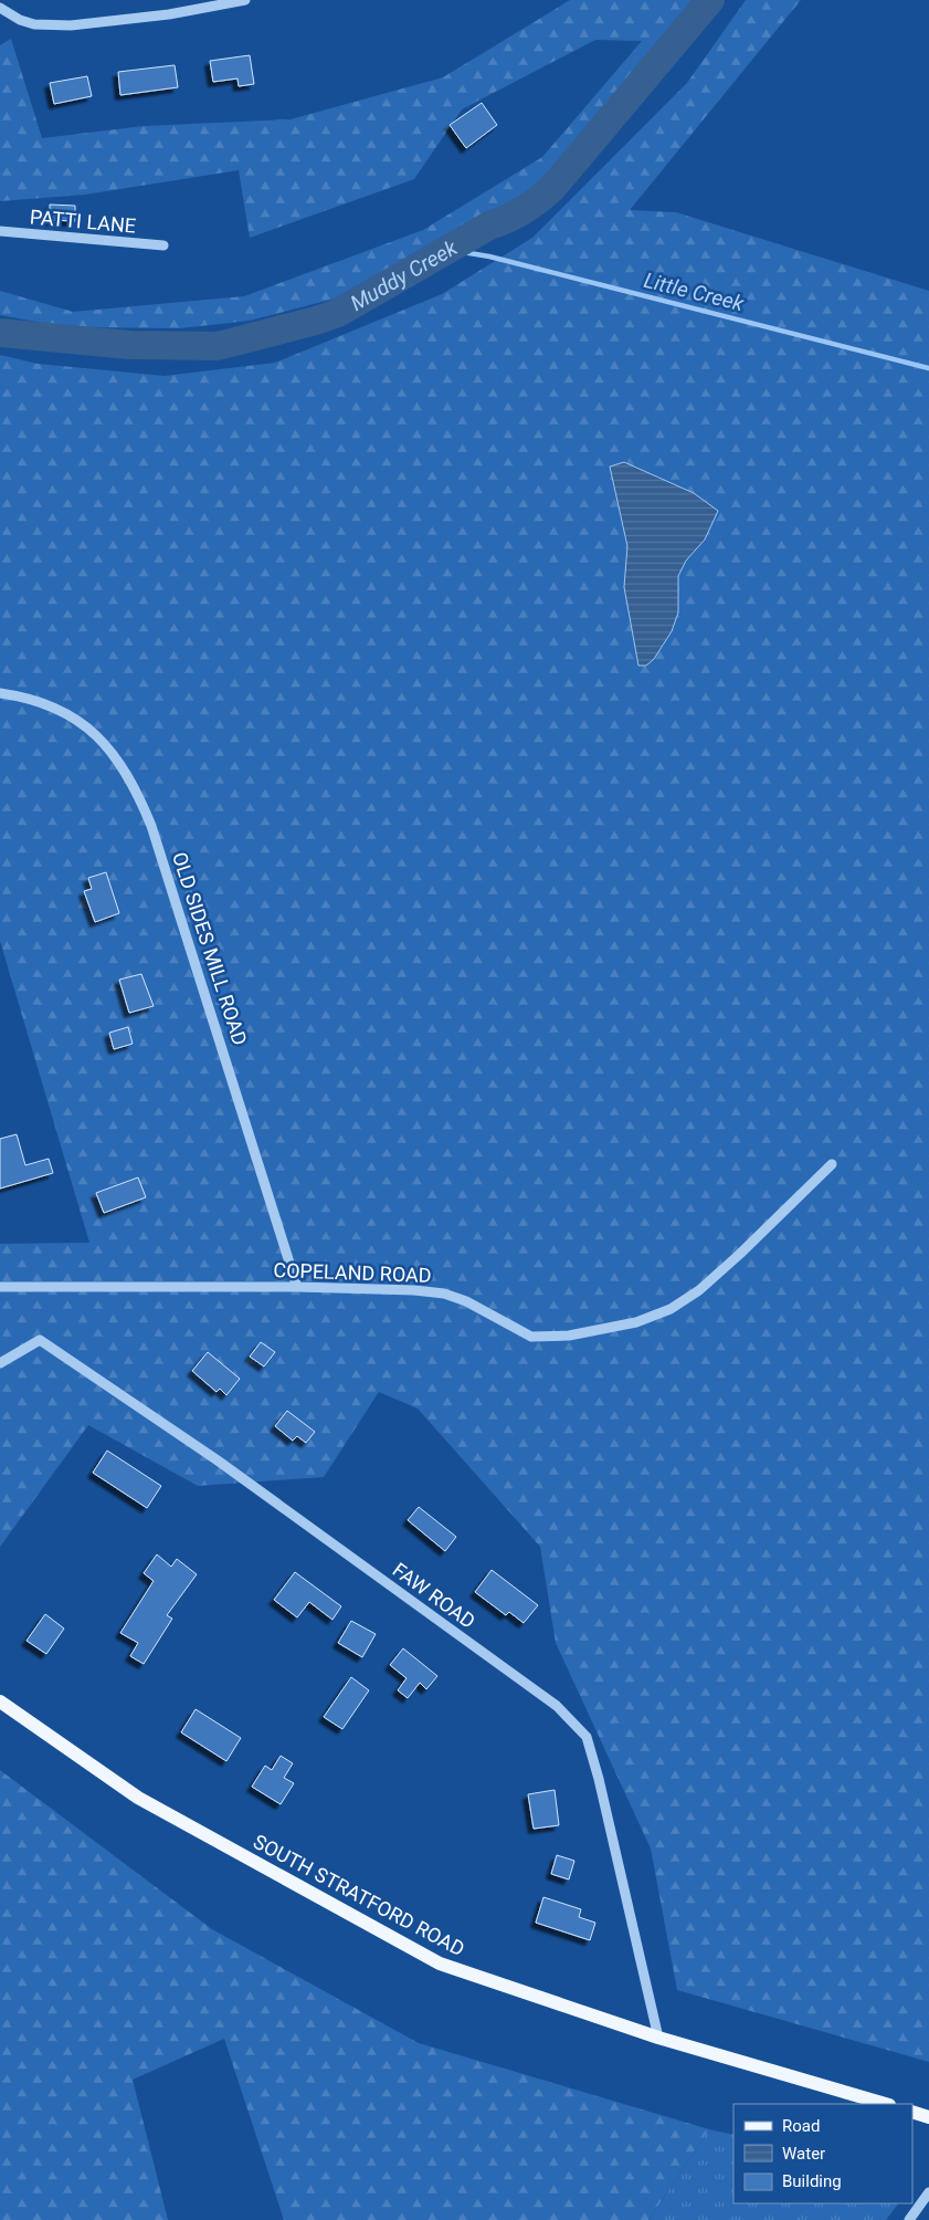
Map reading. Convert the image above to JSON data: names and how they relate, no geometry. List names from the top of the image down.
{
  "streets": {
    "main road": ["SOUTH STRATFORD ROAD"],
    "street": [
      "PATTI LANE",
      "OLD SIDES MILL ROAD",
      "COPELAND ROAD",
      "FAW ROAD"
    ]
  },
  "crossings": [
    ["OLD SIDES MILL ROAD", "COPELAND ROAD"],
    ["FAW ROAD", "SOUTH STRATFORD ROAD"]
  ],
  "water": ["Muddy Creek", "Little Creek"],
  "legend": ["Road", "Water", "Building"]
}
